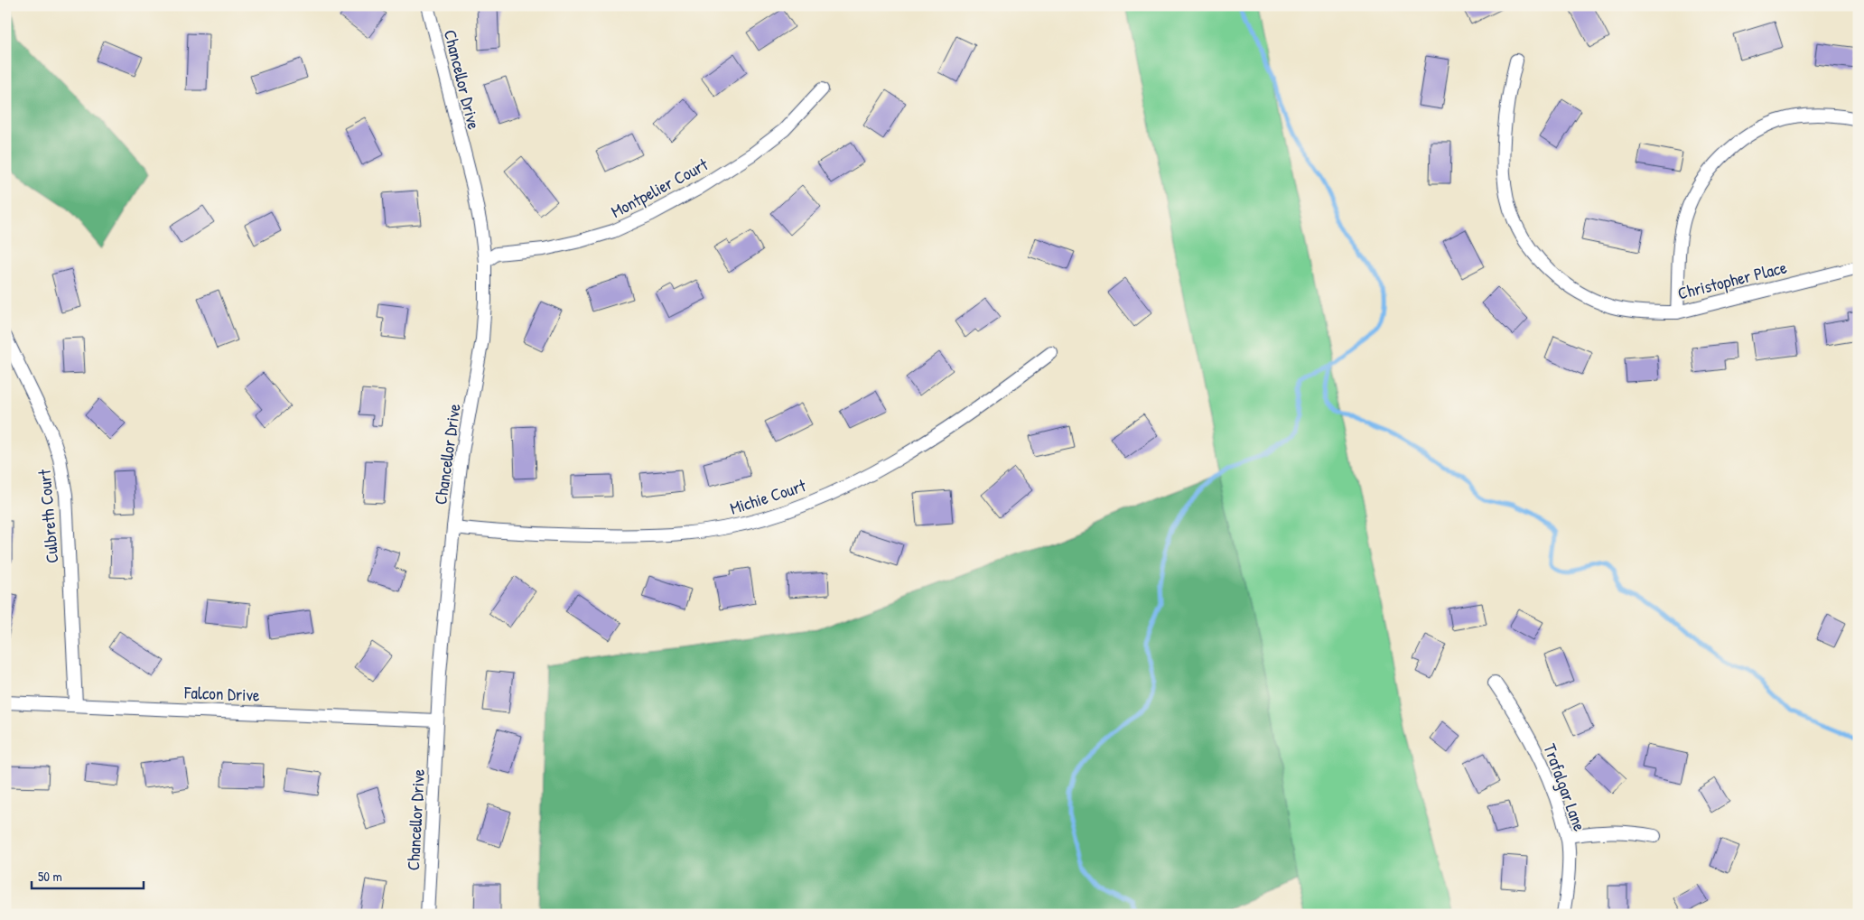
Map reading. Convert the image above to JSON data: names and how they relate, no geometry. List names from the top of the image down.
{
  "streets": {
    "street": [
      "Chancellor Drive",
      "Montpelier Court",
      "Christopher Place",
      "Michie Court",
      "Culbreth Court",
      "Falcon Drive",
      "Trafalgar Lane"
    ]
  },
  "crossings": [
    ["Chancellor Drive", "Montpelier Court"],
    ["Chancellor Drive", "Michie Court"],
    ["Chancellor Drive", "Falcon Drive"],
    ["Culbreth Court", "Falcon Drive"]
  ],
  "scale_bar": "50 m"
}
